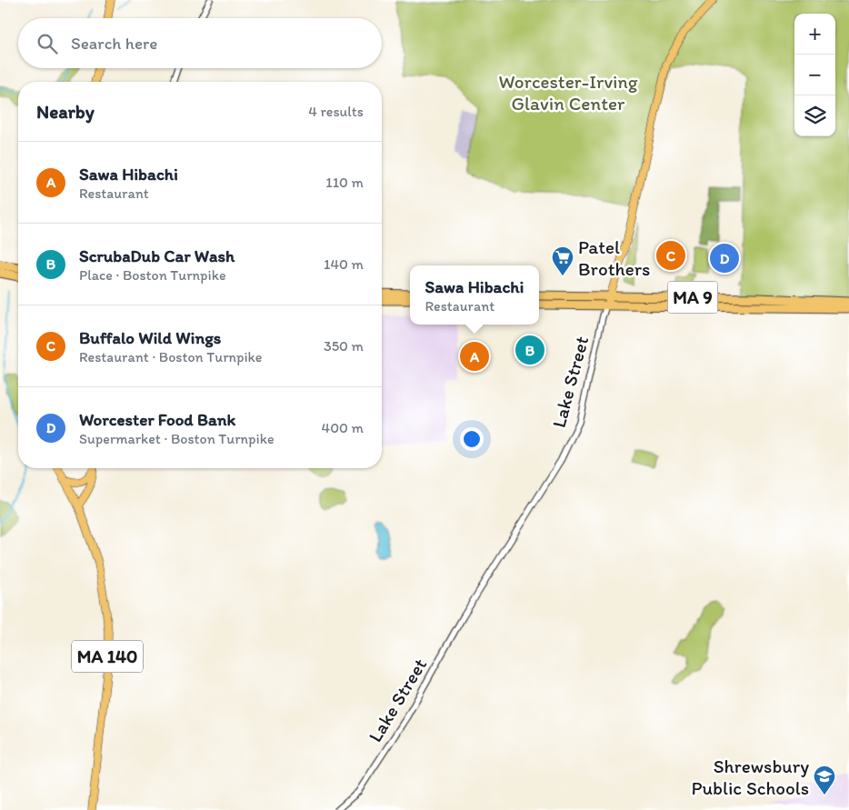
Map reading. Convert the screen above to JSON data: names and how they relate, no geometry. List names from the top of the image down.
{
  "streets": {
    "highway": ["MA 9"],
    "main road": ["Lake Street", "MA 140"]
  },
  "crossings": [
    ["MA 9", "Lake Street"]
  ],
  "parks": ["Worcester-Irving Glavin Center"],
  "places": {
    "supermarket": ["Patel Brothers"],
    "school or university": ["Shrewsbury Public Schools"]
  },
  "page": {
    "map_buttons": ["+", "−"],
    "search": "Search here",
    "heading": ["Nearby", "4 results"],
    "list": [
      {
        "mark": "A",
        "name": "Sawa Hibachi",
        "note": "Restaurant",
        "value": "110 m"
      },
      {
        "mark": "B",
        "name": "ScrubaDub Car Wash",
        "note": "Place · Boston Turnpike",
        "value": "140 m"
      },
      {
        "mark": "C",
        "name": "Buffalo Wild Wings",
        "note": "Restaurant · Boston Turnpike",
        "value": "350 m"
      },
      {
        "mark": "D",
        "name": "Worcester Food Bank",
        "note": "Supermarket · Boston Turnpike",
        "value": "400 m"
      }
    ],
    "pins": [
      "C",
      "D",
      "B",
      "A"
    ],
    "popup": ["Sawa Hibachi", "Restaurant"]
  }
}
